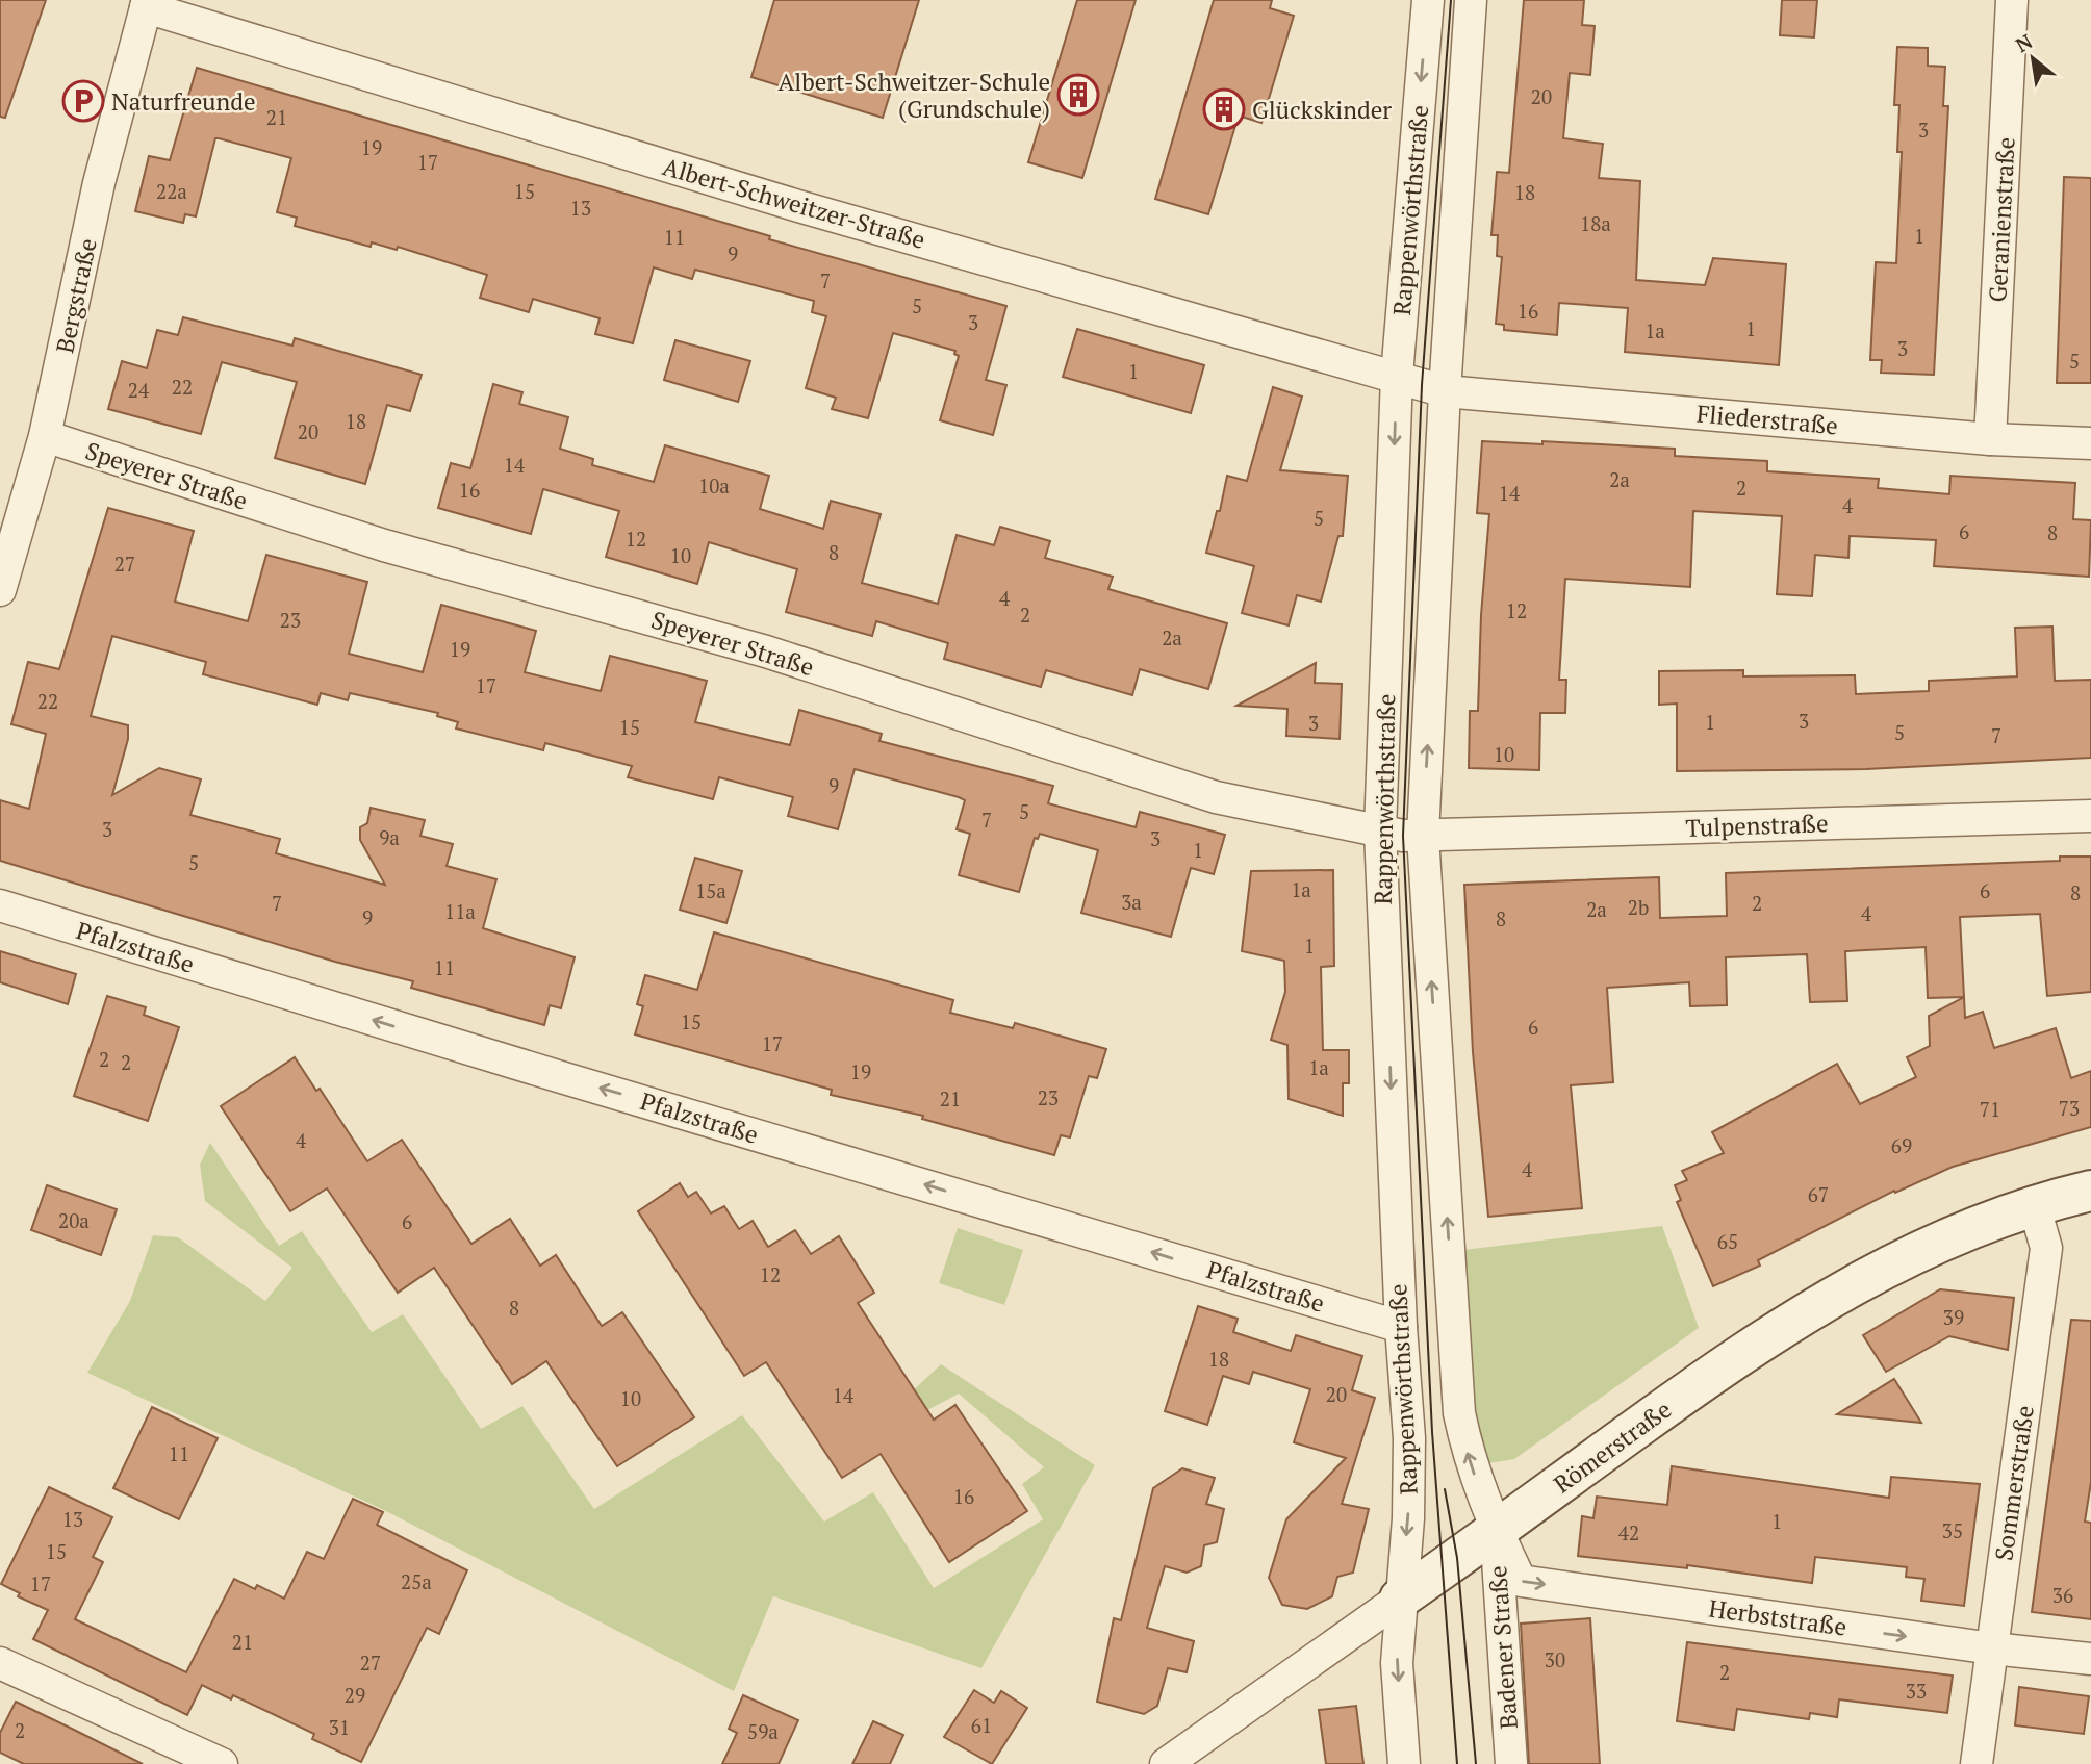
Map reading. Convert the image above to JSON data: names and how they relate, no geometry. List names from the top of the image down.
{
  "streets": {
    "street": [
      "Albert-Schweitzer-Straße",
      "Rappenwörthstraße",
      "Geranienstraße",
      "Bergstraße",
      "Fliederstraße",
      "Speyerer Straße",
      "Tulpenstraße",
      "Pfalzstraße",
      "Römerstraße",
      "Sommerstraße",
      "Herbststraße",
      "Badener Straße"
    ]
  },
  "crossings": [
    ["Albert-Schweitzer-Straße", "Rappenwörthstraße"],
    ["Albert-Schweitzer-Straße", "Bergstraße"],
    ["Albert-Schweitzer-Straße", "Fliederstraße"],
    ["Rappenwörthstraße", "Fliederstraße"],
    ["Rappenwörthstraße", "Speyerer Straße"],
    ["Rappenwörthstraße", "Tulpenstraße"],
    ["Rappenwörthstraße", "Pfalzstraße"],
    ["Rappenwörthstraße", "Römerstraße"],
    ["Rappenwörthstraße", "Herbststraße"],
    ["Rappenwörthstraße", "Badener Straße"],
    ["Geranienstraße", "Fliederstraße"],
    ["Bergstraße", "Speyerer Straße"],
    ["Speyerer Straße", "Tulpenstraße"],
    ["Römerstraße", "Sommerstraße"],
    ["Römerstraße", "Herbststraße"],
    ["Römerstraße", "Badener Straße"],
    ["Sommerstraße", "Herbststraße"],
    ["Herbststraße", "Badener Straße"]
  ],
  "one_way": ["Pfalzstraße", "Herbststraße"],
  "places": {
    "building": ["Albert-Schweitzer-Schule (Grundschule)", "Glückskinder"],
    "parking": ["Naturfreunde"]
  },
  "house_numbers": [
    "20",
    "21",
    "3",
    "19",
    "17",
    "22a",
    "15",
    "18",
    "13",
    "18a",
    "1",
    "11",
    "9",
    "7",
    "5",
    "16",
    "3",
    "1",
    "1a",
    "3",
    "5",
    "1",
    "22",
    "24",
    "18",
    "20",
    "14",
    "2a",
    "10a",
    "2",
    "16",
    "14",
    "4",
    "5",
    "6",
    "8",
    "12",
    "8",
    "10",
    "27",
    "4",
    "12",
    "2",
    "23",
    "2a",
    "19",
    "17",
    "22",
    "3",
    "1",
    "3",
    "15",
    "5",
    "7",
    "10",
    "9",
    "5",
    "7",
    "3",
    "9a",
    "3",
    "1",
    "5",
    "1a",
    "15a",
    "6",
    "8",
    "3a",
    "7",
    "2",
    "2b",
    "2a",
    "11a",
    "4",
    "9",
    "8",
    "1",
    "11",
    "15",
    "6",
    "17",
    "2",
    "2",
    "1a",
    "19",
    "23",
    "21",
    "73",
    "71",
    "4",
    "69",
    "4",
    "67",
    "20a",
    "6",
    "65",
    "12",
    "8",
    "39",
    "18",
    "20",
    "14",
    "10",
    "11",
    "16",
    "13",
    "1",
    "35",
    "42",
    "15",
    "25a",
    "17",
    "36",
    "21",
    "30",
    "27",
    "2",
    "33",
    "29",
    "61",
    "31",
    "2",
    "59a"
  ],
  "north": "top left"
}
